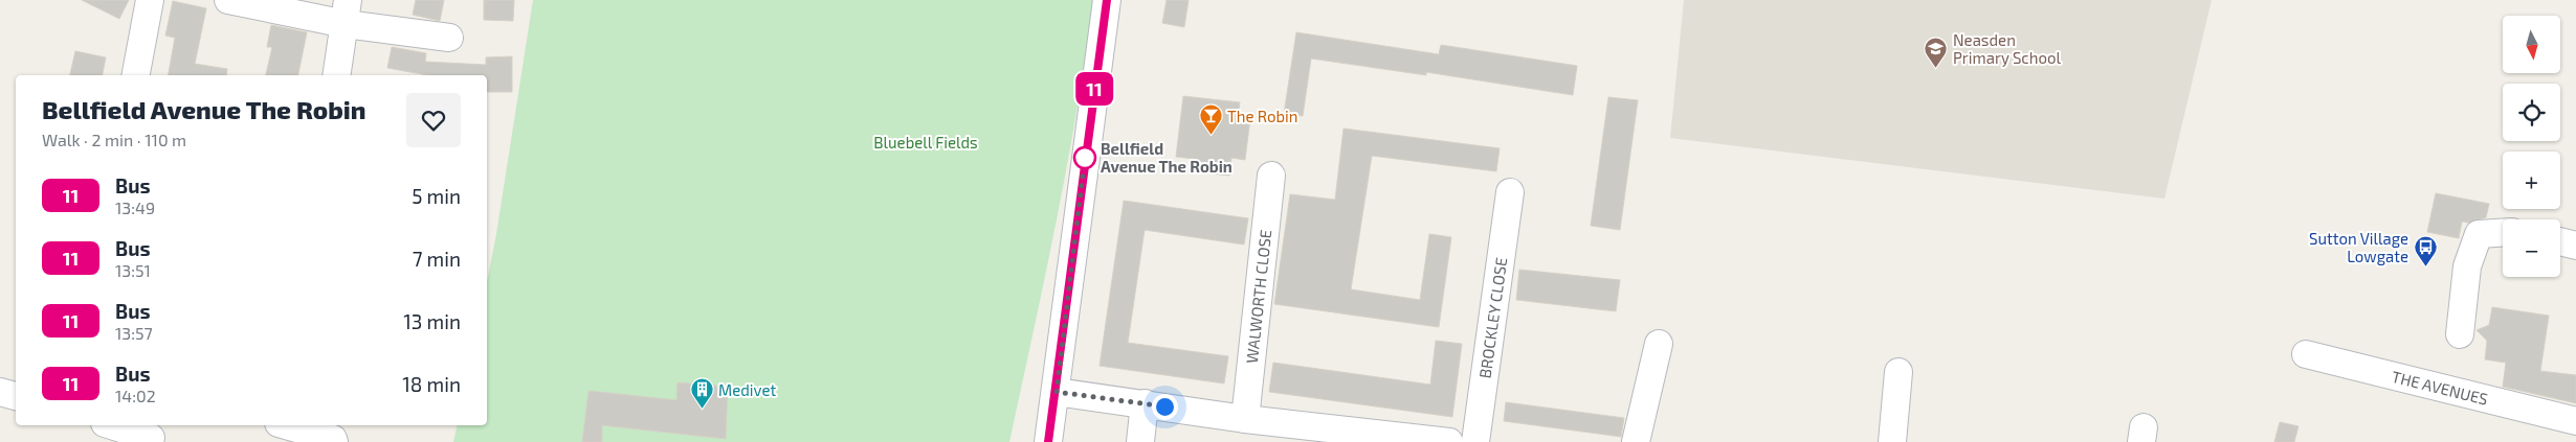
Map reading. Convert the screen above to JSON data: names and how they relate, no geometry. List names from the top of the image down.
{
  "streets": {
    "street": ["WALWORTH CLOSE", "BROCKLEY CLOSE", "THE AVENUES"]
  },
  "parks": ["Bluebell Fields"],
  "places": {
    "school or university": ["Neasden Primary School"],
    "bar": ["The Robin"],
    "other": ["Bellfield Avenue The Robin"],
    "bus stop": ["Sutton Village Lowgate"],
    "building": ["Medivet"]
  },
  "lines": ["bus line 11"],
  "north": "bottom",
  "page": {
    "on_map": "11",
    "map_buttons": ["+", "−"],
    "heading": ["Bellfield Avenue The Robin", "Walk · 2 min · 110 m"],
    "list": [
      {
        "mark": "11",
        "name": "Bus",
        "note": "13:49",
        "value": "5 min"
      },
      {
        "mark": "11",
        "name": "Bus",
        "note": "13:51",
        "value": "7 min"
      },
      {
        "mark": "11",
        "name": "Bus",
        "note": "13:57",
        "value": "13 min"
      },
      {
        "mark": "11",
        "name": "Bus",
        "note": "14:02",
        "value": "18 min"
      }
    ]
  }
}
